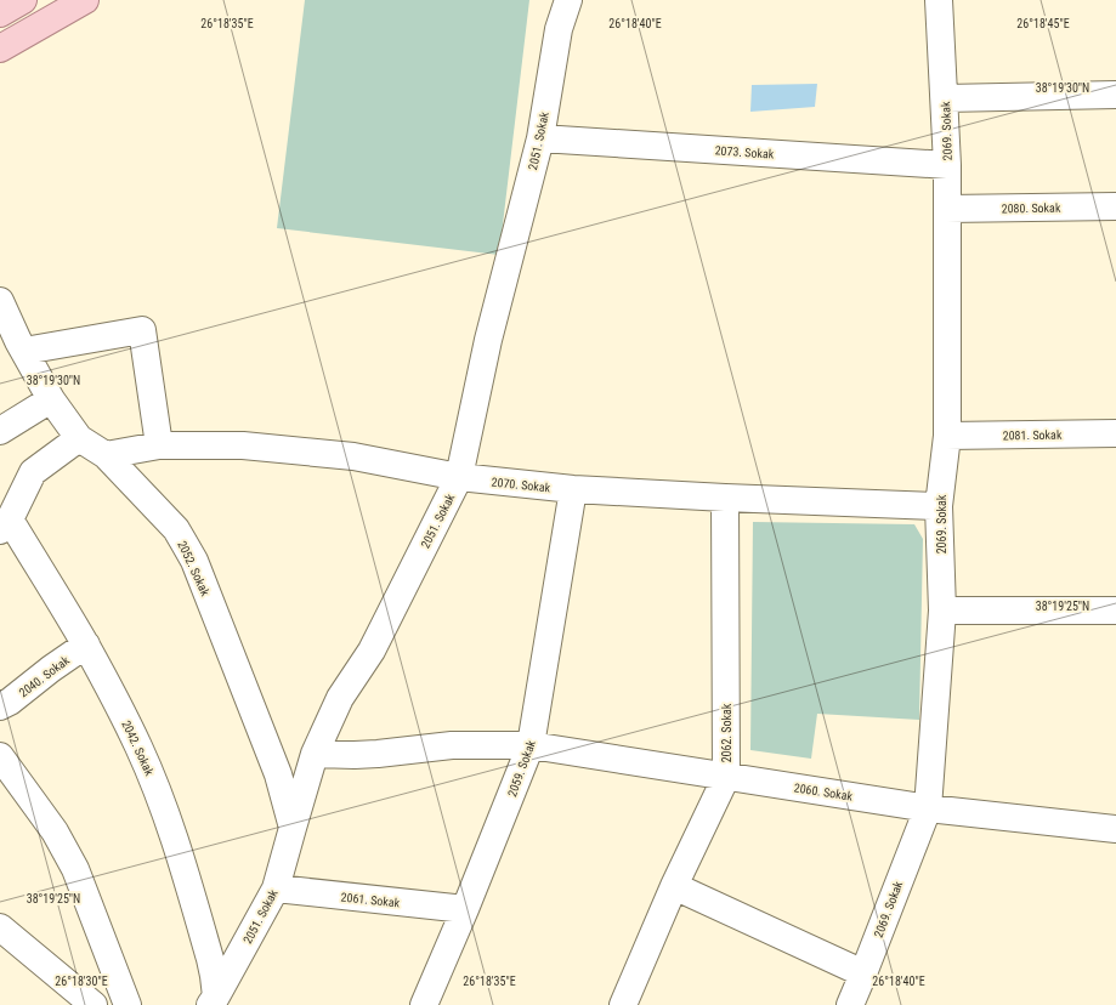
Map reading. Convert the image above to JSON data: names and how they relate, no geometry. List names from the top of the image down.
{
  "streets": {
    "street": [
      "2069. Sokak",
      "2051. Sokak",
      "2073. Sokak",
      "2080. Sokak",
      "2081. Sokak",
      "2070. Sokak",
      "2052. Sokak",
      "2040. Sokak",
      "2062. Sokak",
      "2042. Sokak",
      "2059. Sokak",
      "2060. Sokak",
      "2061. Sokak"
    ]
  },
  "crossings": [
    ["2069. Sokak", "2073. Sokak"],
    ["2069. Sokak", "2080. Sokak"],
    ["2069. Sokak", "2081. Sokak"],
    ["2069. Sokak", "2070. Sokak"],
    ["2069. Sokak", "2060. Sokak"],
    ["2051. Sokak", "2073. Sokak"],
    ["2051. Sokak", "2070. Sokak"],
    ["2051. Sokak", "2052. Sokak"],
    ["2051. Sokak", "2042. Sokak"],
    ["2051. Sokak", "2060. Sokak"],
    ["2051. Sokak", "2061. Sokak"],
    ["2070. Sokak", "2052. Sokak"],
    ["2070. Sokak", "2062. Sokak"],
    ["2070. Sokak", "2059. Sokak"],
    ["2040. Sokak", "2042. Sokak"],
    ["2062. Sokak", "2060. Sokak"],
    ["2059. Sokak", "2060. Sokak"],
    ["2059. Sokak", "2061. Sokak"]
  ],
  "coordinates": [
    "26°18'35\"E",
    "26°18'40\"E",
    "26°18'45\"E",
    "38°19'30\"N",
    "38°19'25\"N",
    "26°18'30\"E"
  ]
}
